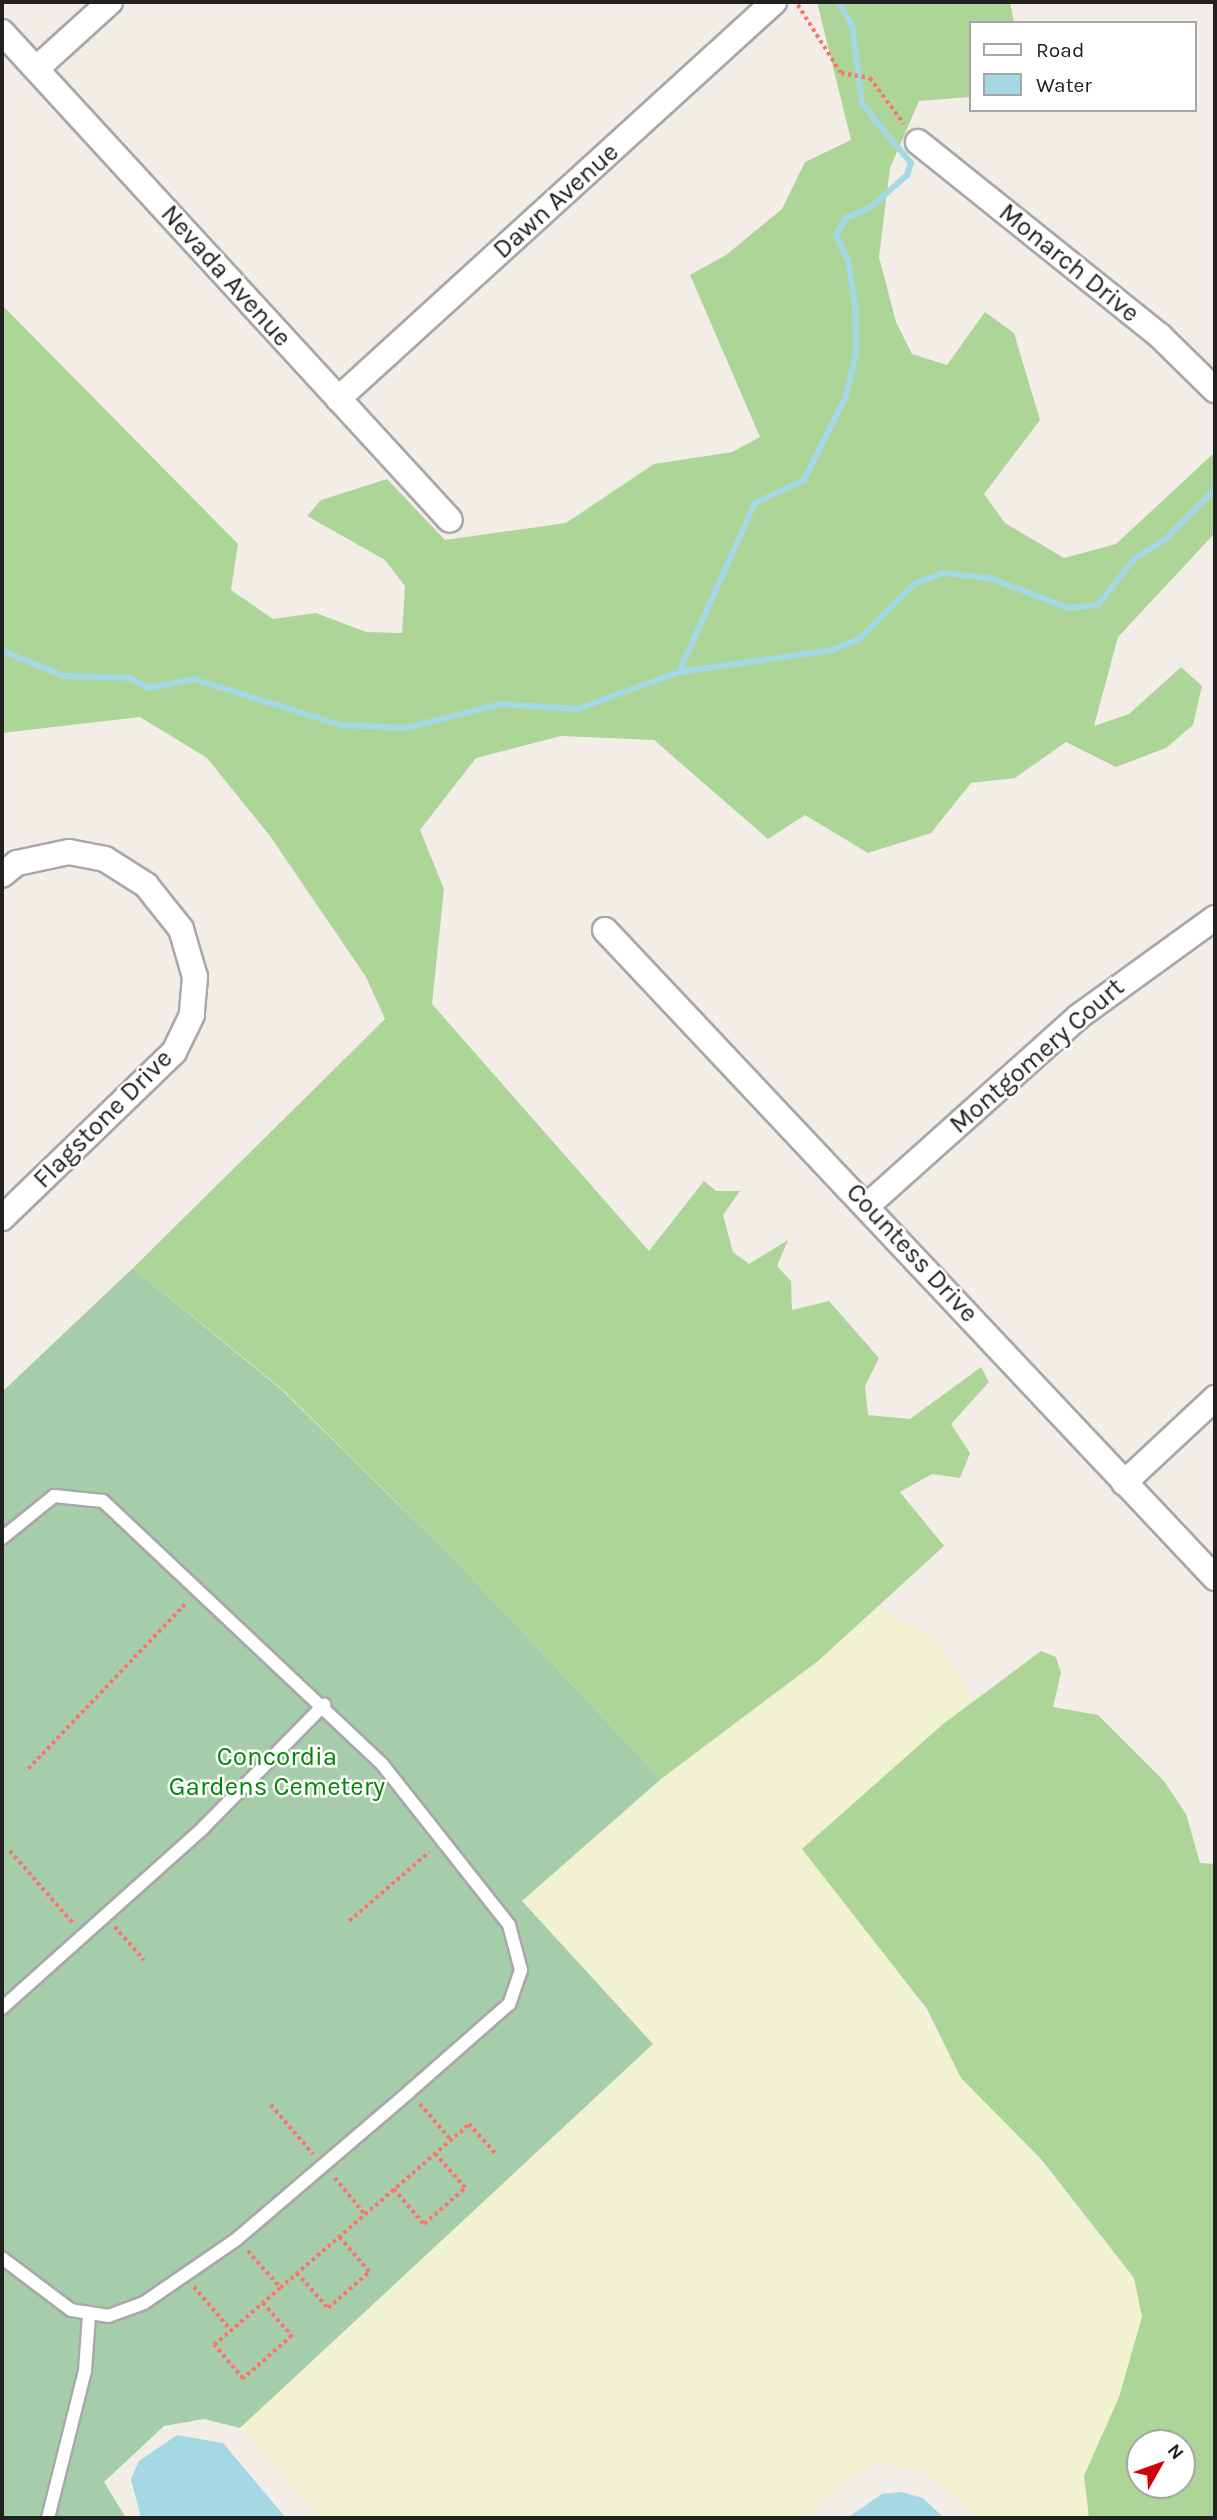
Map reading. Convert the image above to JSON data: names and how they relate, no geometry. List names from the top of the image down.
{
  "streets": {
    "street": [
      "Dawn Avenue",
      "Monarch Drive",
      "Nevada Avenue",
      "Montgomery Court",
      "Flagstone Drive",
      "Countess Drive"
    ]
  },
  "crossings": [
    ["Dawn Avenue", "Nevada Avenue"],
    ["Montgomery Court", "Countess Drive"]
  ],
  "parks": ["Concordia Gardens Cemetery"],
  "legend": ["Road", "Water"],
  "north": "top right"
}
